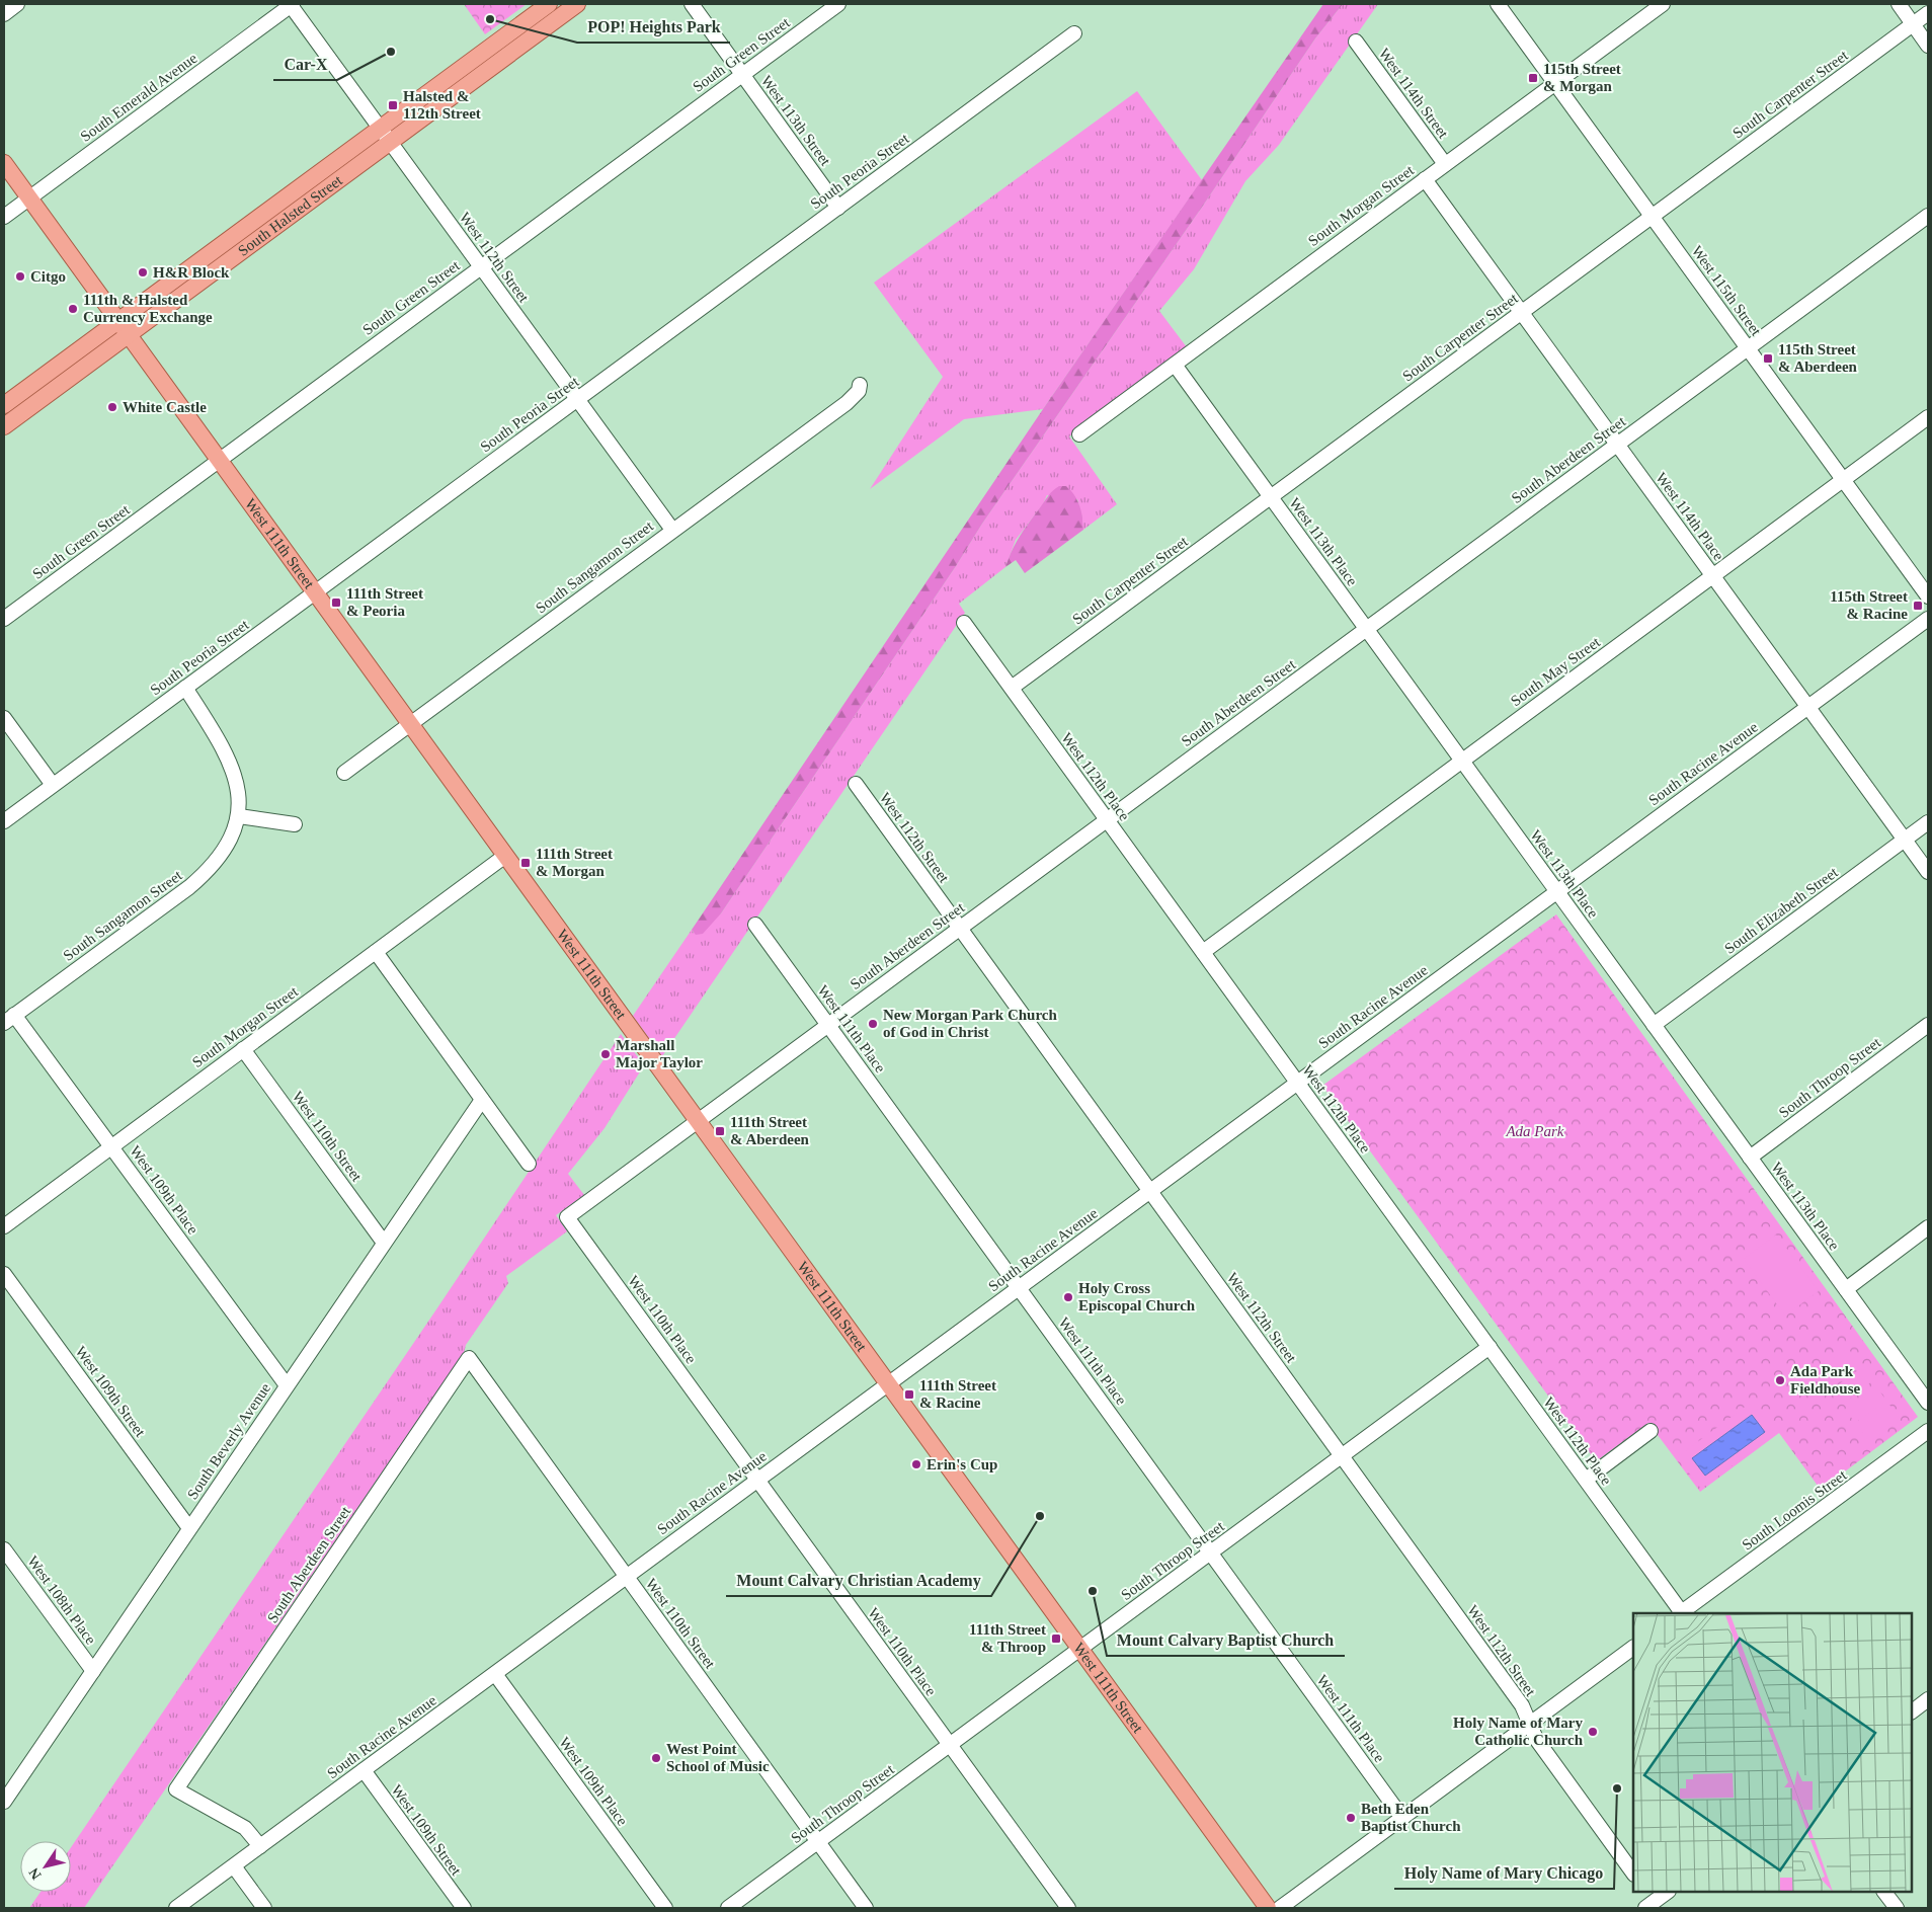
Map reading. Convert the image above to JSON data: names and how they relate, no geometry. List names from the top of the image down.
{
  "streets": {
    "main road": ["South Halsted Street", "West 111th Street"],
    "street": [
      "South Green Street",
      "West 114th Street",
      "South Carpenter Street",
      "South Emerald Avenue",
      "West 113th Street",
      "South Peoria Street",
      "South Morgan Street",
      "West 112th Street",
      "West 115th Street",
      "South Aberdeen Street",
      "West 114th Place",
      "West 113th Place",
      "South Sangamon Street",
      "South May Street",
      "South Racine Avenue",
      "West 112th Place",
      "South Elizabeth Street",
      "West 111th Place",
      "South Throop Street",
      "West 110th Street",
      "West 109th Place",
      "West 110th Place",
      "West 109th Street",
      "South Beverly Avenue",
      "South Loomis Street",
      "West 108th Place"
    ]
  },
  "crossings": [
    ["South Green Street", "West 113th Street"],
    ["South Green Street", "West 112th Street"],
    ["South Green Street", "West 111th Street"],
    ["West 114th Street", "South Morgan Street"],
    ["South Carpenter Street", "West 115th Street"],
    ["South Carpenter Street", "West 114th Place"],
    ["South Carpenter Street", "West 113th Place"],
    ["South Carpenter Street", "West 112th Place"],
    ["South Emerald Avenue", "West 112th Street"],
    ["South Emerald Avenue", "West 111th Street"],
    ["West 113th Street", "South Peoria Street"],
    ["South Peoria Street", "West 112th Street"],
    ["South Peoria Street", "West 111th Street"],
    ["South Morgan Street", "West 115th Street"],
    ["South Morgan Street", "West 114th Place"],
    ["South Morgan Street", "West 113th Place"],
    ["South Morgan Street", "West 111th Street"],
    ["South Morgan Street", "West 110th Street"],
    ["South Morgan Street", "West 109th Place"],
    ["South Halsted Street", "West 112th Street"],
    ["South Halsted Street", "West 111th Street"],
    ["West 112th Street", "South Aberdeen Street"],
    ["West 112th Street", "South Sangamon Street"],
    ["West 112th Street", "South Racine Avenue"],
    ["West 112th Street", "South Throop Street"],
    ["West 115th Street", "South Aberdeen Street"],
    ["West 115th Street", "South May Street"],
    ["South Aberdeen Street", "West 114th Place"],
    ["South Aberdeen Street", "West 113th Place"],
    ["South Aberdeen Street", "West 111th Street"],
    ["South Aberdeen Street", "South Racine Avenue"],
    ["South Aberdeen Street", "West 112th Place"],
    ["South Aberdeen Street", "West 111th Place"],
    ["South Aberdeen Street", "West 110th Street"],
    ["South Aberdeen Street", "West 110th Place"],
    ["West 114th Place", "South May Street"],
    ["West 114th Place", "South Racine Avenue"],
    ["West 114th Place", "South Elizabeth Street"],
    ["West 113th Place", "South May Street"],
    ["West 113th Place", "South Racine Avenue"],
    ["West 113th Place", "South Elizabeth Street"],
    ["West 113th Place", "South Throop Street"],
    ["West 111th Street", "South Sangamon Street"],
    ["West 111th Street", "South Racine Avenue"],
    ["West 111th Street", "South Throop Street"],
    ["South Sangamon Street", "West 109th Place"],
    ["South May Street", "West 112th Place"],
    ["South Racine Avenue", "West 112th Place"],
    ["South Racine Avenue", "West 111th Place"],
    ["South Racine Avenue", "West 110th Street"],
    ["South Racine Avenue", "West 109th Place"],
    ["South Racine Avenue", "West 110th Place"],
    ["South Racine Avenue", "West 109th Street"],
    ["West 112th Place", "South Throop Street"],
    ["West 111th Place", "South Throop Street"],
    ["South Throop Street", "West 110th Street"],
    ["South Throop Street", "West 110th Place"],
    ["West 110th Street", "South Beverly Avenue"],
    ["West 109th Place", "South Beverly Avenue"],
    ["West 109th Street", "South Beverly Avenue"],
    ["South Beverly Avenue", "West 108th Place"]
  ],
  "parks": ["Ada Park"],
  "places": {
    "other": [
      "POP! Heights Park",
      "Car-X",
      "H&R Block",
      "Citgo",
      "111th & Halsted Currency Exchange",
      "White Castle",
      "New Morgan Park Church of God in Christ",
      "Marshall Major Taylor",
      "Holy Cross Episcopal Church",
      "Ada Park Fieldhouse",
      "Erin's Cup",
      "Mount Calvary Christian Academy",
      "Mount Calvary Baptist Church",
      "Holy Name of Mary Catholic Church",
      "West Point School of Music",
      "Holy Name of Mary Chicago",
      "Beth Eden Baptist Church"
    ],
    "transit": [
      "115th Street & Morgan",
      "Halsted & 112th Street",
      "115th Street & Aberdeen",
      "111th Street & Peoria",
      "115th Street & Racine",
      "111th Street & Morgan",
      "111th Street & Aberdeen",
      "111th Street & Racine",
      "111th Street & Throop"
    ]
  },
  "north": "bottom left"
}
